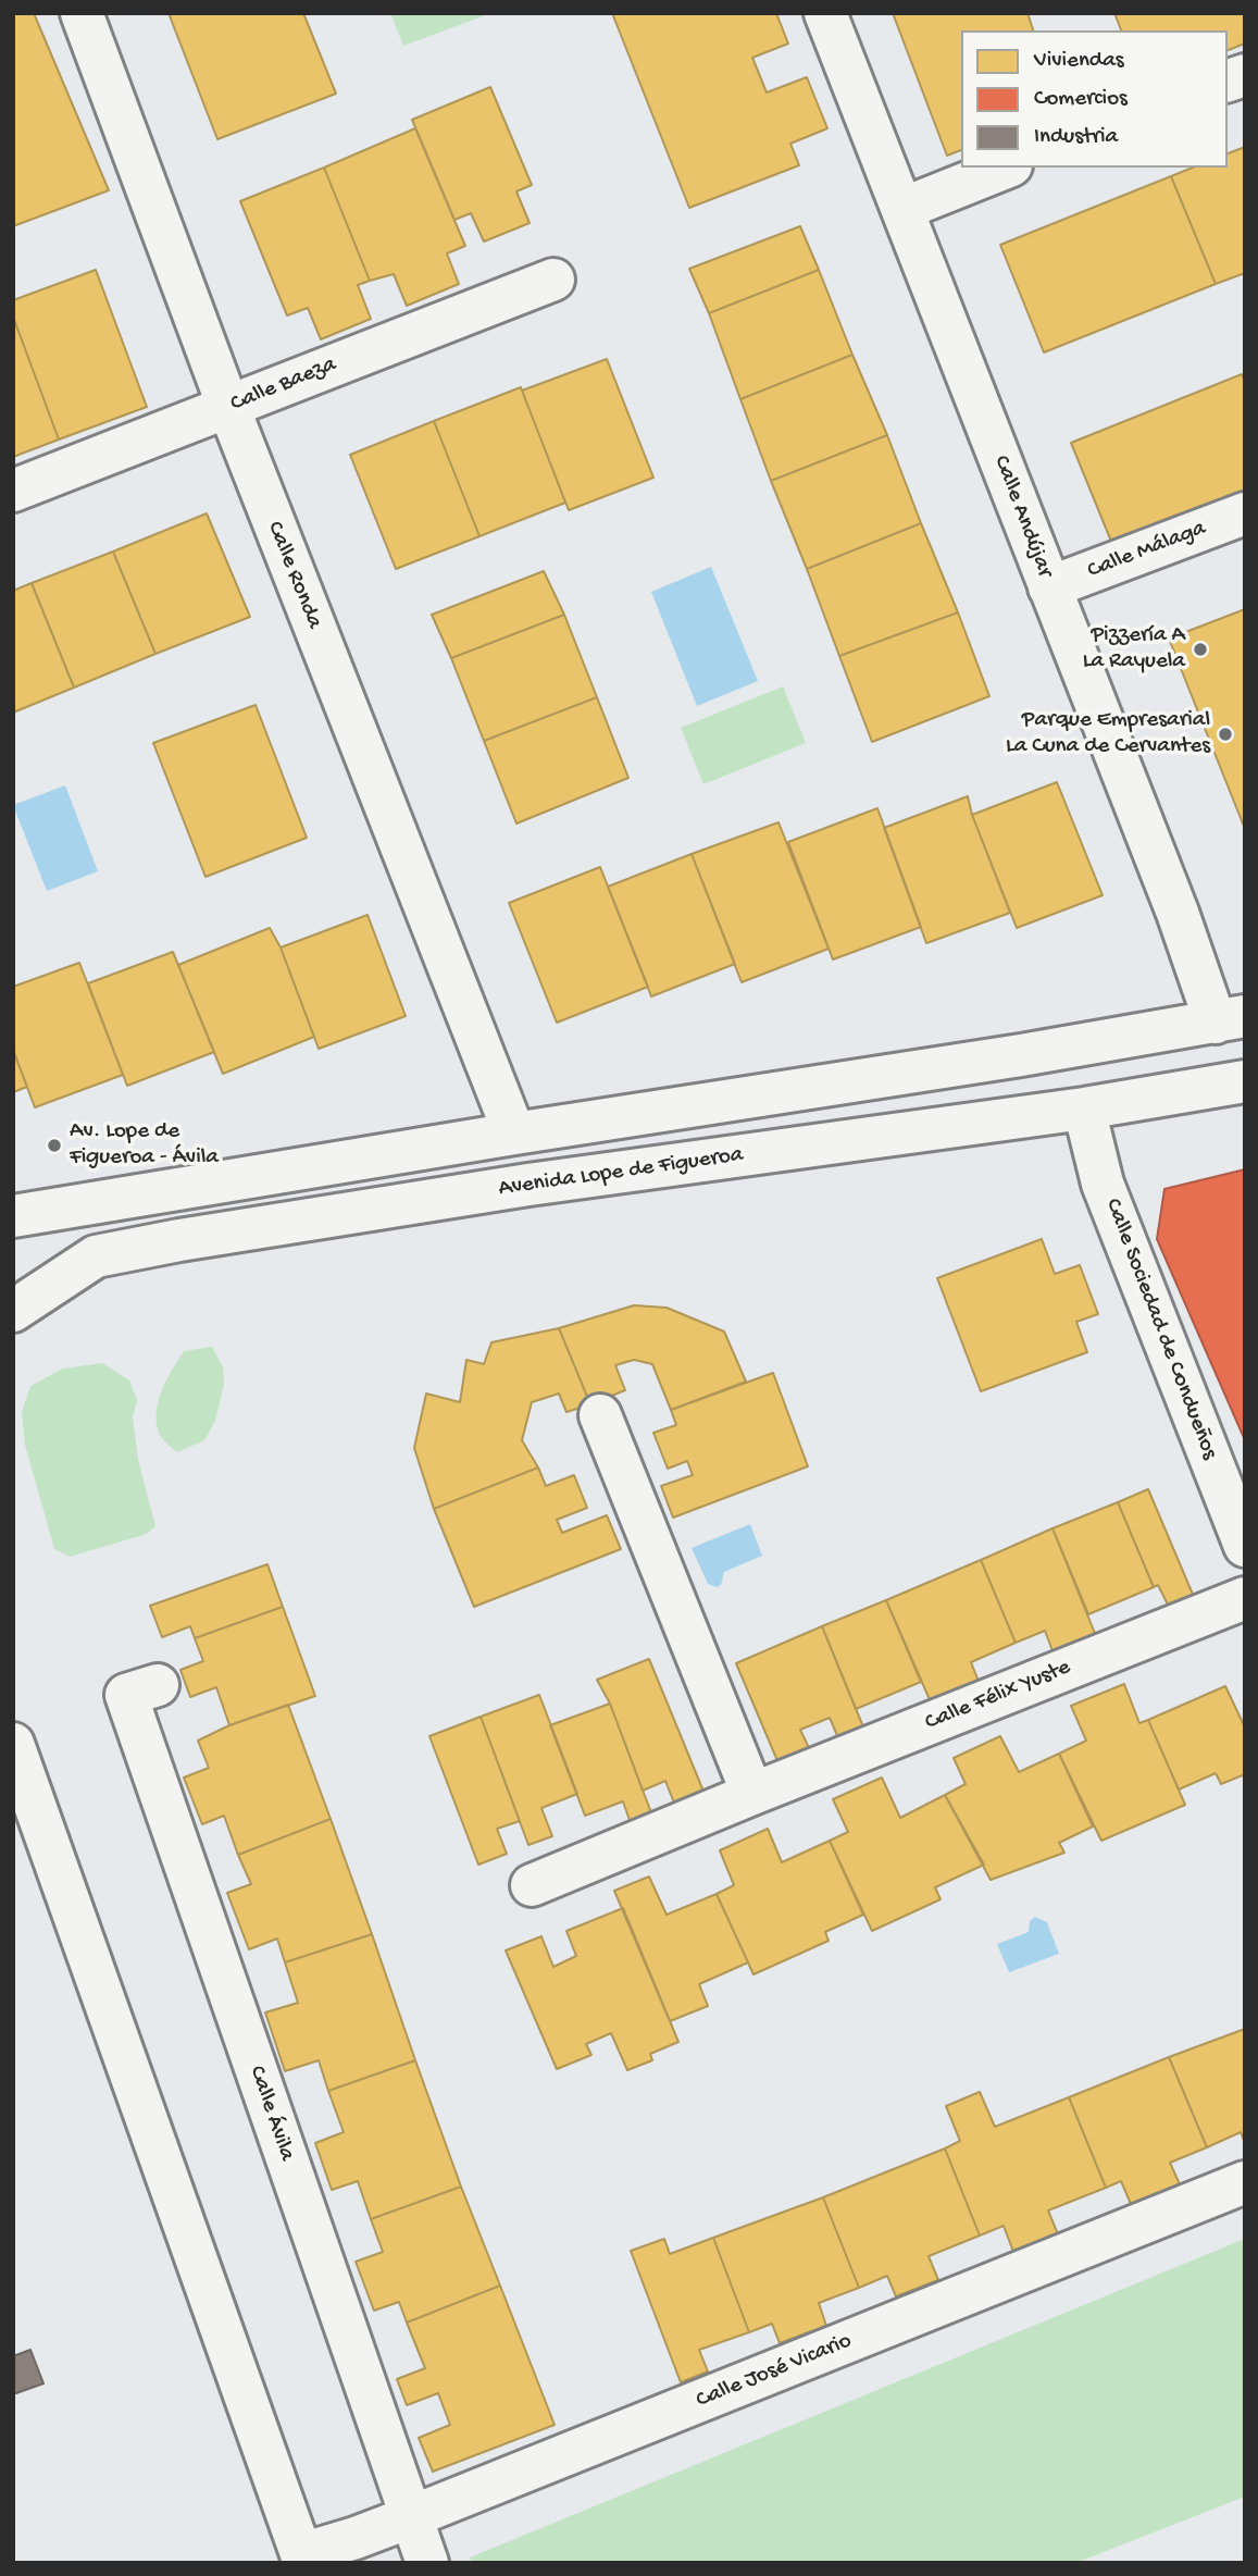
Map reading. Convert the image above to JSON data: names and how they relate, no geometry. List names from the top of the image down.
{
  "streets": {
    "street": [
      "Calle Baeza",
      "Calle Andújar",
      "Calle Málaga",
      "Calle Ronda",
      "Avenida Lope de Figueroa",
      "Calle Sociedad de Condueños",
      "Calle Félix Yuste",
      "Calle Ávila",
      "Calle José Vicario"
    ]
  },
  "crossings": [
    ["Calle Baeza", "Calle Ronda"],
    ["Calle Andújar", "Calle Málaga"],
    ["Avenida Lope de Figueroa", "Calle Sociedad de Condueños"],
    ["Calle Ávila", "Calle José Vicario"]
  ],
  "places": ["Pizzería A La Rayuela", "Parque Empresarial La Cuna de Cervantes", "Av. Lope de Figueroa - Ávila"],
  "legend": ["Viviendas", "Comercios", "Industria"]
}
